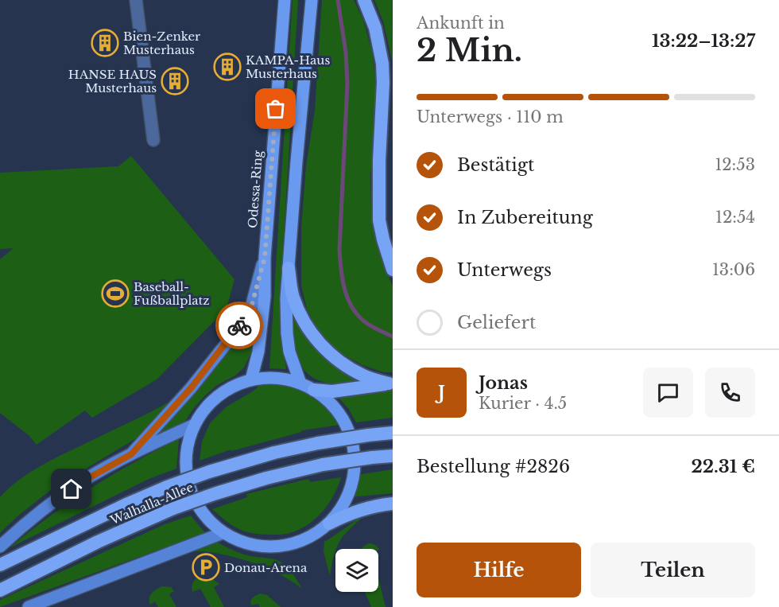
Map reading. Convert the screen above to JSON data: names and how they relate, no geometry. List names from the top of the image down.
{
  "streets": {
    "highway": ["Walhalla-Allee"],
    "main road": ["Odessa-Ring"]
  },
  "places": {
    "building": ["Bien-Zenker Musterhaus", "KAMPA-Haus Musterhaus", "HANSE HAUS Musterhaus"],
    "sports": ["Baseball- Fußballplatz"],
    "parking": ["Donau-Arena"]
  },
  "page": {
    "heading": ["2 Min.", "Ankunft in", "13:22–13:27"],
    "panel": [
      "Jonas",
      "Kurier · 4.5",
      "Bestellung #2826",
      "22.31 €"
    ],
    "bar": "Unterwegs · 110 m",
    "list": [
      ["Bestätigt", "12:53"],
      ["In Zubereitung", "12:54"],
      ["Unterwegs", "13:06"],
      "Geliefert"
    ],
    "round": "J",
    "buttons": ["Hilfe", "Teilen"]
  }
}
